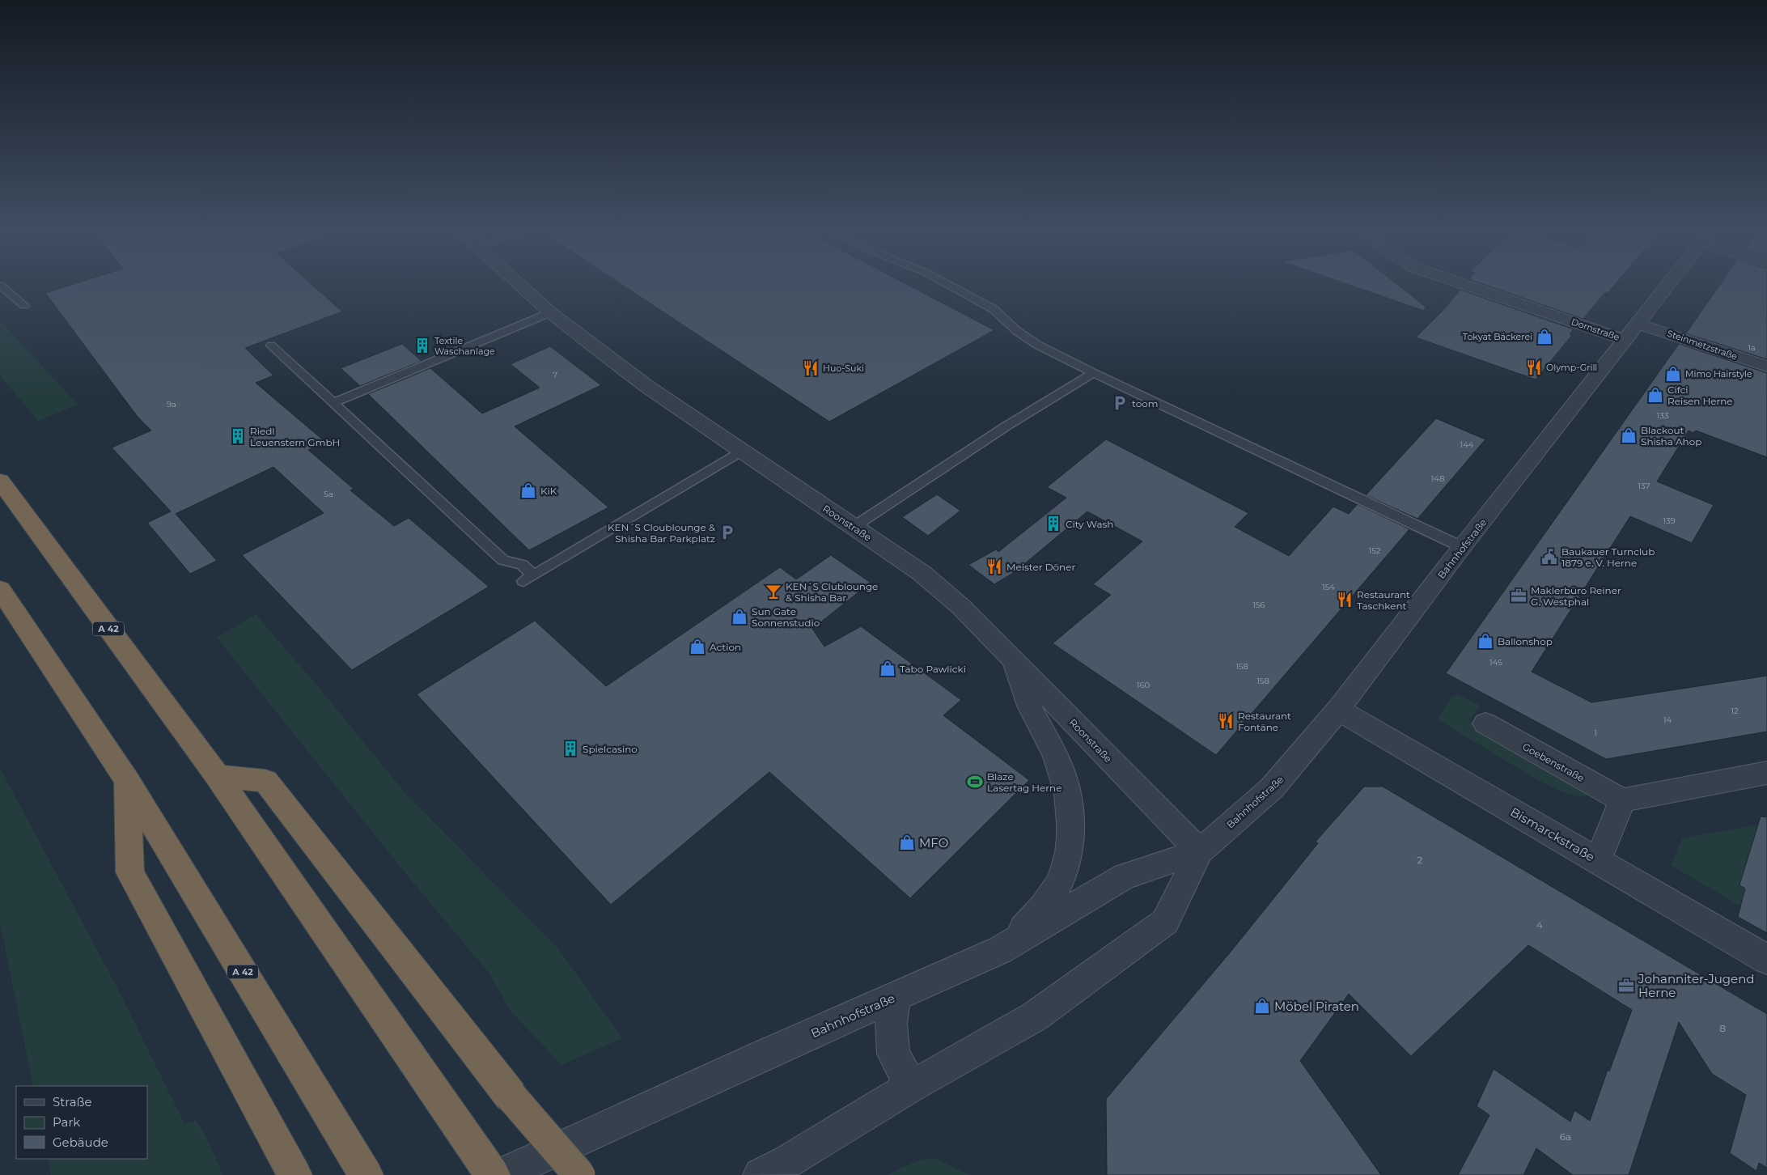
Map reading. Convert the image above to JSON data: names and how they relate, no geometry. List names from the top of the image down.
{
  "streets": {
    "highway": ["A 42"],
    "street": [
      "Dornstraße",
      "Steinmetzstraße",
      "Roonstraße",
      "Bahnhofstraße",
      "Goebenstraße",
      "Bismarckstraße"
    ]
  },
  "crossings": [
    ["Dornstraße", "Bahnhofstraße"],
    ["Steinmetzstraße", "Bahnhofstraße"],
    ["Roonstraße", "Bahnhofstraße"],
    ["Bahnhofstraße", "Bismarckstraße"]
  ],
  "places": {
    "shop": [
      "Tokyat Bäckerei",
      "Mimo Hairstyle",
      "Cifci Reisen Herne",
      "Blackout Shisha Ahop",
      "KiK",
      "Sun Gate Sonnenstudio",
      "Ballonshop",
      "Action",
      "Tabo Pawlicki",
      "MFO",
      "Möbel Piraten"
    ],
    "building": [
      "Textile Waschanlage",
      "Riedl Leuenstern GmbH",
      "City Wash",
      "Spielcasino"
    ],
    "restaurant": [
      "Olymp-Grill",
      "Huo-Suki",
      "Meister Döner",
      "Restaurant Taschkent",
      "Restaurant Fontäne"
    ],
    "parking": ["toom", "KEN´S Cloublounge & Shisha Bar Parkplatz"],
    "public building": ["Baukauer Turnclub 1879 e. V. Herne"],
    "bar": ["KEN´S Clublounge & Shisha Bar"],
    "office": ["Maklerbüro Reiner G. Westphal", "Johanniter-Jugend Herne"],
    "sports": ["Blaze Lasertag Herne"]
  },
  "house_numbers": [
    "1a",
    "7",
    "9a",
    "133",
    "144",
    "148",
    "137",
    "5a",
    "139",
    "152",
    "154",
    "156",
    "145",
    "158",
    "158",
    "160",
    "12",
    "14",
    "1",
    "2",
    "4",
    "8",
    "6a"
  ],
  "legend": ["Straße", "Park", "Gebäude"]
}
